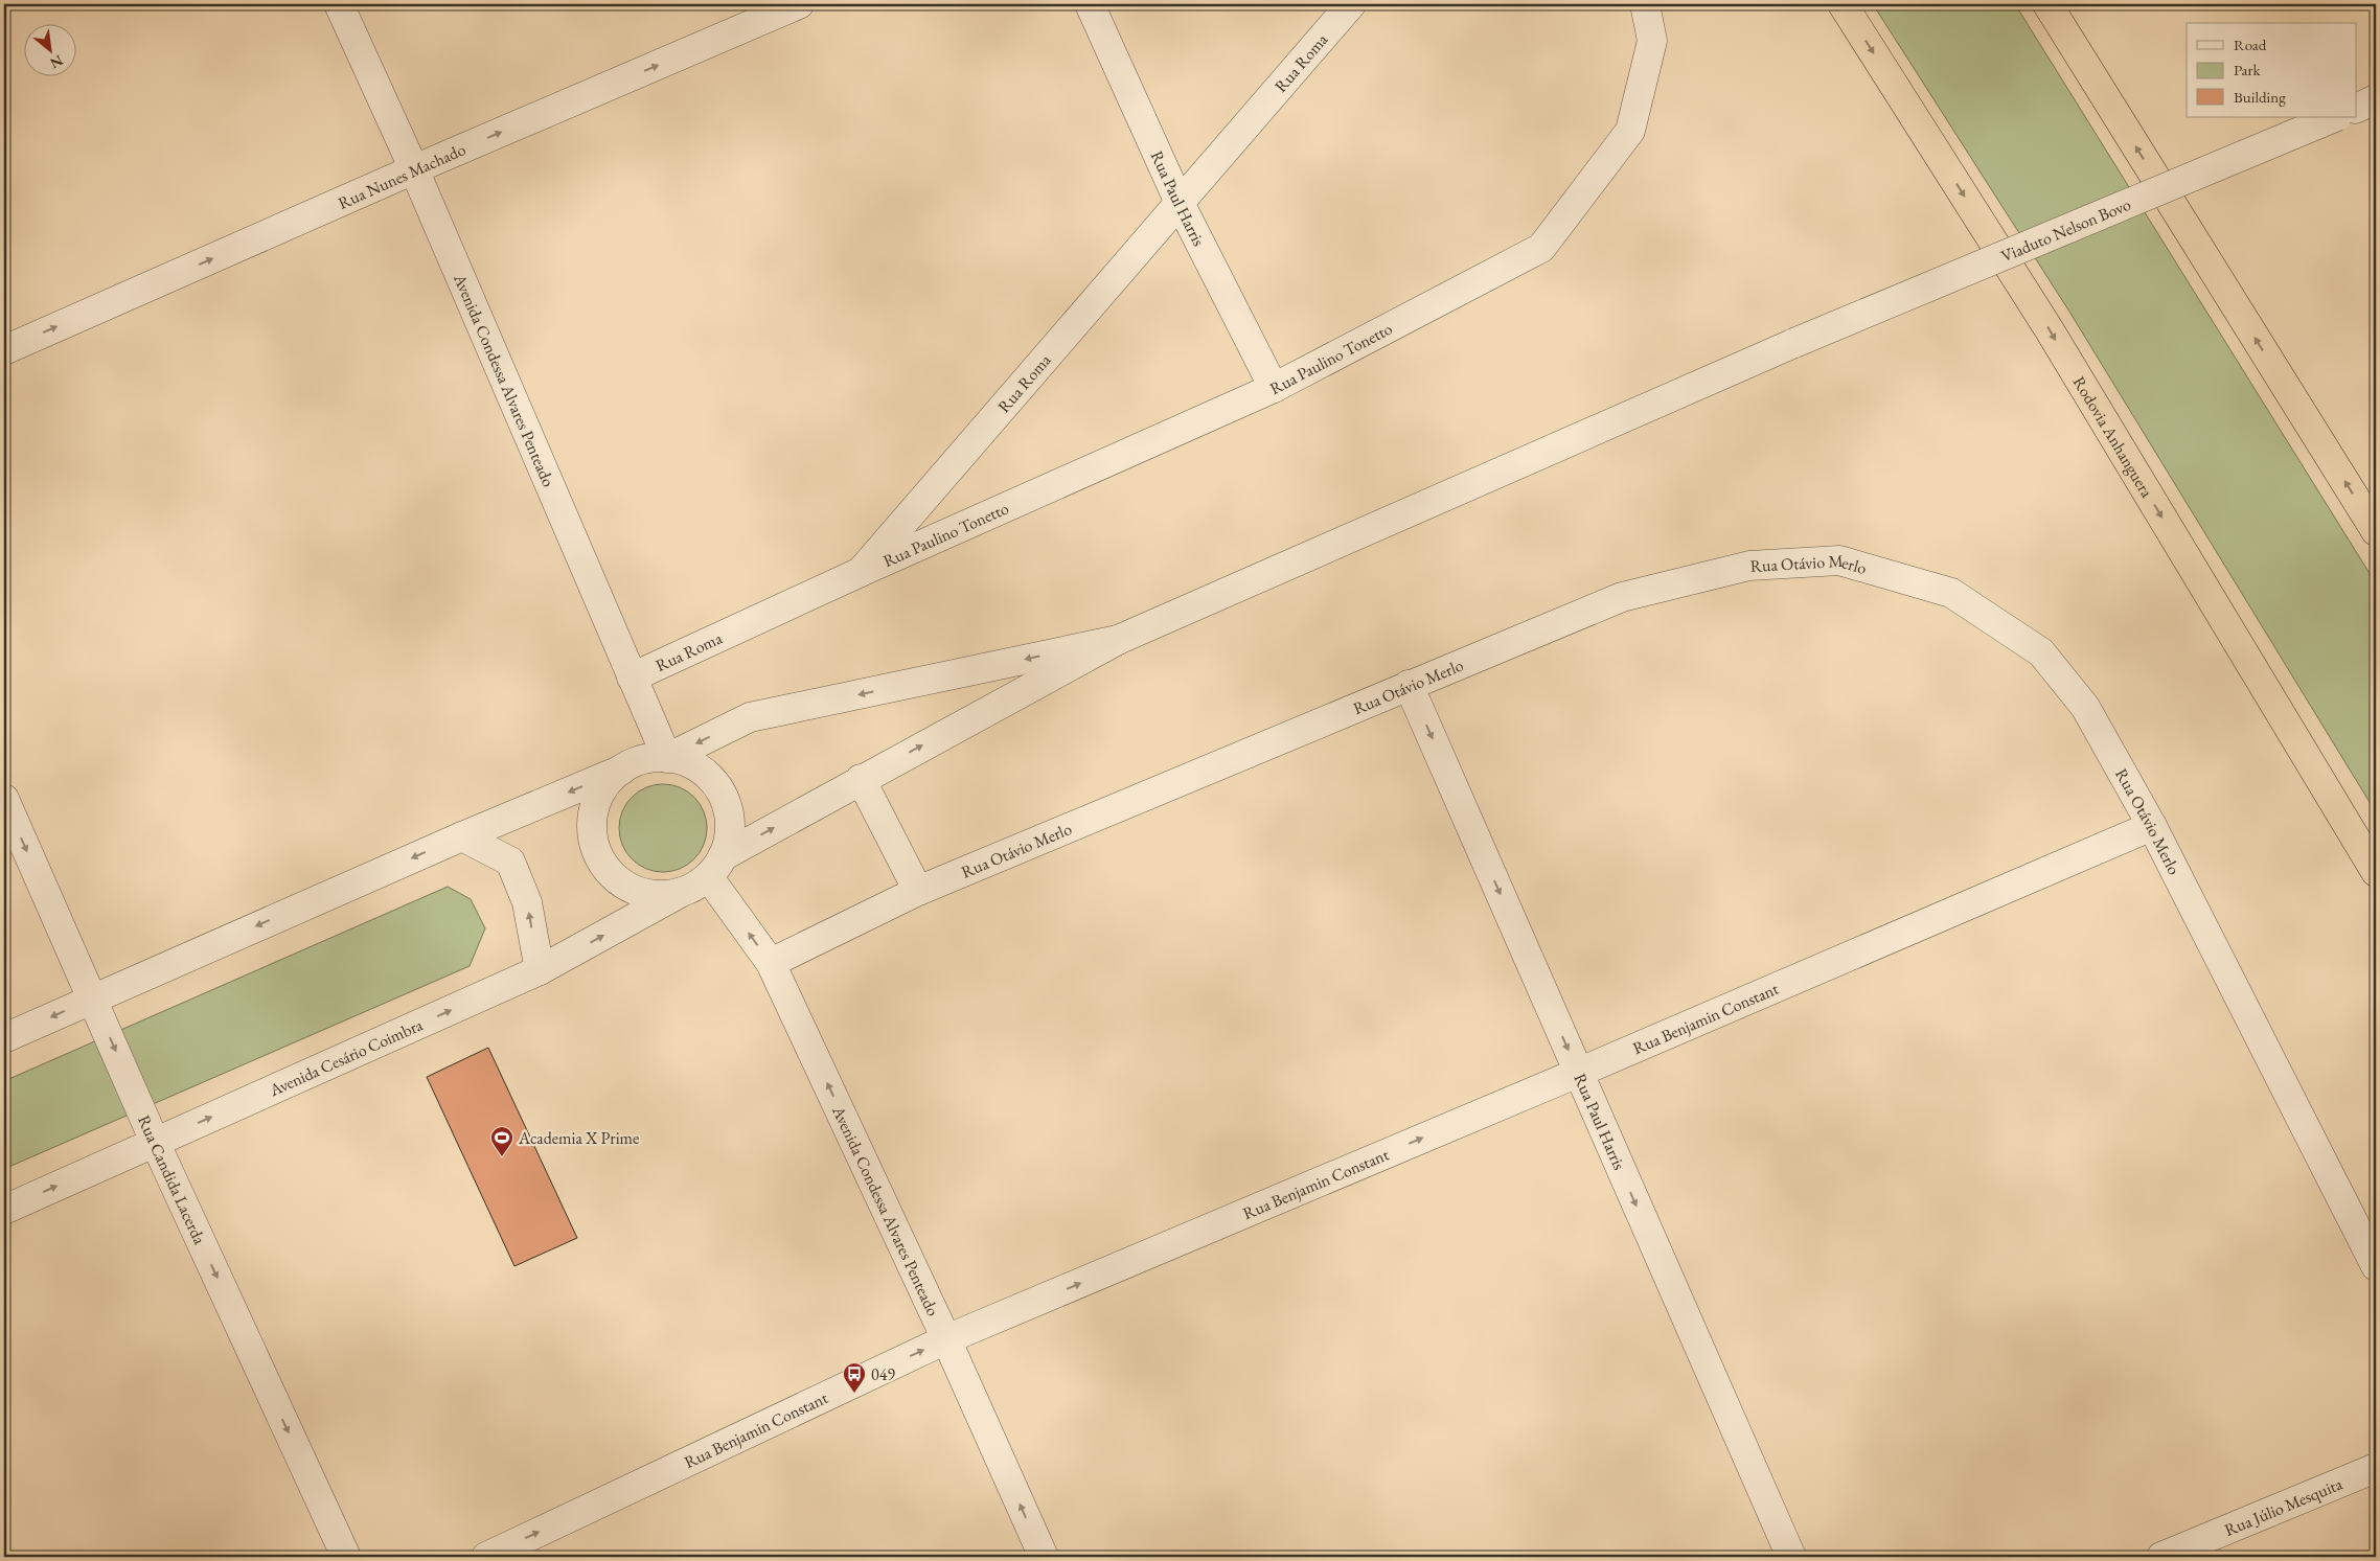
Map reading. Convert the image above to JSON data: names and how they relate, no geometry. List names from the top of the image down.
{
  "streets": {
    "highway": ["Rodovia Anhanguera"],
    "street": [
      "Rua Roma",
      "Rua Nunes Machado",
      "Rua Paul Harris",
      "Viaduto Nelson Bovo",
      "Rua Paulino Tonetto",
      "Avenida Condessa Alvares Penteado",
      "Rua Otávio Merlo",
      "Rua Benjamin Constant",
      "Avenida Cesário Coimbra",
      "Rua Candida Lacerda",
      "Rua Júlio Mesquita"
    ]
  },
  "crossings": [
    ["Rua Roma", "Rua Paul Harris"],
    ["Rua Roma", "Rua Paulino Tonetto"],
    ["Rua Roma", "Avenida Condessa Alvares Penteado"],
    ["Rua Nunes Machado", "Avenida Condessa Alvares Penteado"],
    ["Rua Paul Harris", "Rua Paulino Tonetto"],
    ["Rua Paul Harris", "Rua Otávio Merlo"],
    ["Rua Paul Harris", "Rua Benjamin Constant"],
    ["Avenida Condessa Alvares Penteado", "Rua Otávio Merlo"],
    ["Avenida Condessa Alvares Penteado", "Rua Benjamin Constant"],
    ["Avenida Condessa Alvares Penteado", "Avenida Cesário Coimbra"],
    ["Rua Otávio Merlo", "Rua Benjamin Constant"],
    ["Avenida Cesário Coimbra", "Rua Candida Lacerda"]
  ],
  "one_way": [
    "Rua Nunes Machado",
    "Rua Paul Harris",
    "Avenida Condessa Alvares Penteado",
    "Rua Benjamin Constant",
    "Rua Candida Lacerda"
  ],
  "places": {
    "sports": ["Academia X Prime"],
    "bus stop": ["049"]
  },
  "legend": ["Road", "Park", "Building"],
  "north": "bottom right"
}
